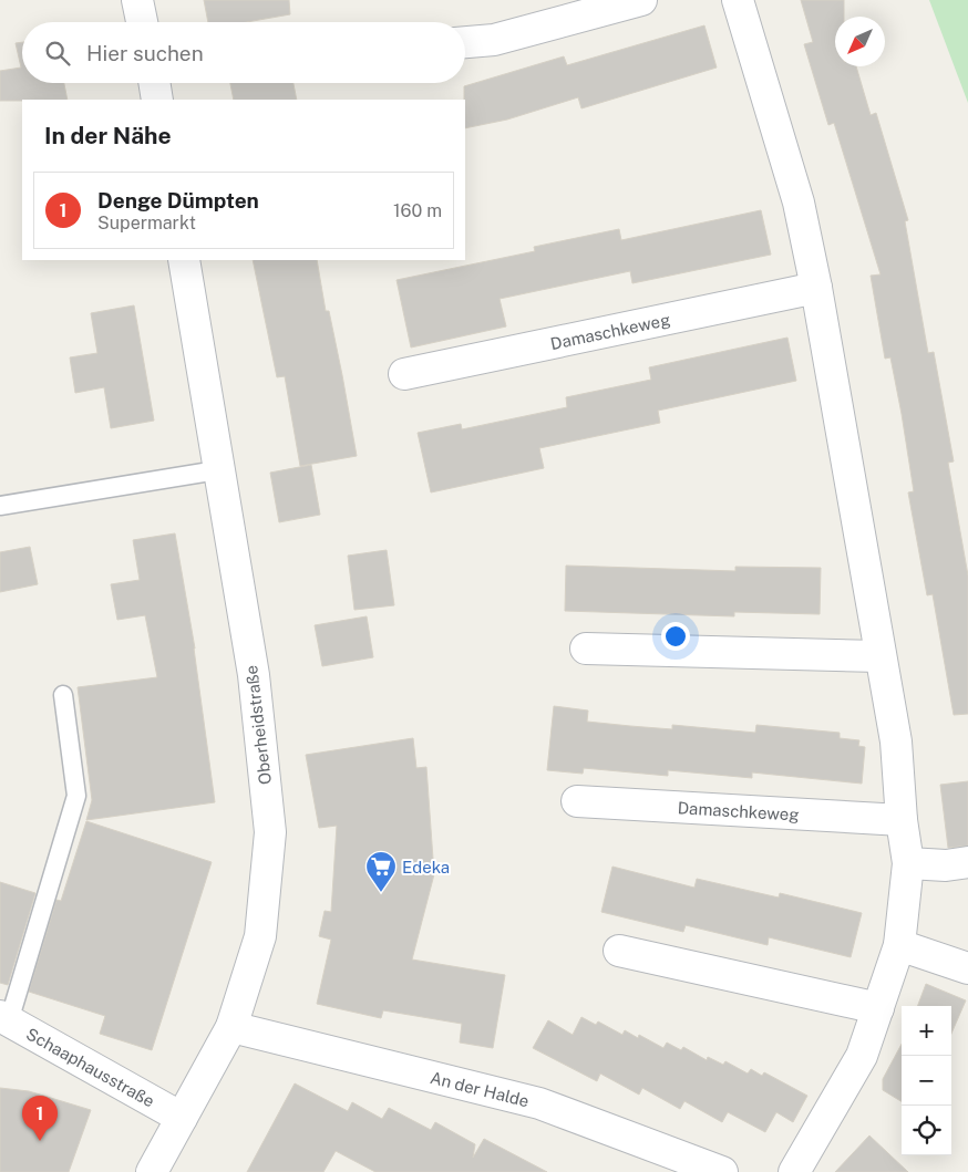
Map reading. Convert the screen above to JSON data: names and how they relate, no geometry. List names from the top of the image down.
{
  "streets": {
    "street": [
      "Damaschkeweg",
      "Oberheidstraße",
      "Schaaphausstraße",
      "An der Halde"
    ]
  },
  "crossings": [
    ["Oberheidstraße", "Schaaphausstraße"],
    ["Oberheidstraße", "An der Halde"]
  ],
  "places": {
    "supermarket": ["Edeka"]
  },
  "north": "bottom left",
  "page": {
    "search": "Hier suchen",
    "heading": "In der Nähe",
    "list": [
      {
        "mark": "1",
        "name": "Denge Dümpten",
        "note": "Supermarkt",
        "value": "160 m"
      }
    ],
    "map_buttons": ["+", "−"],
    "pins": "1"
  }
}
